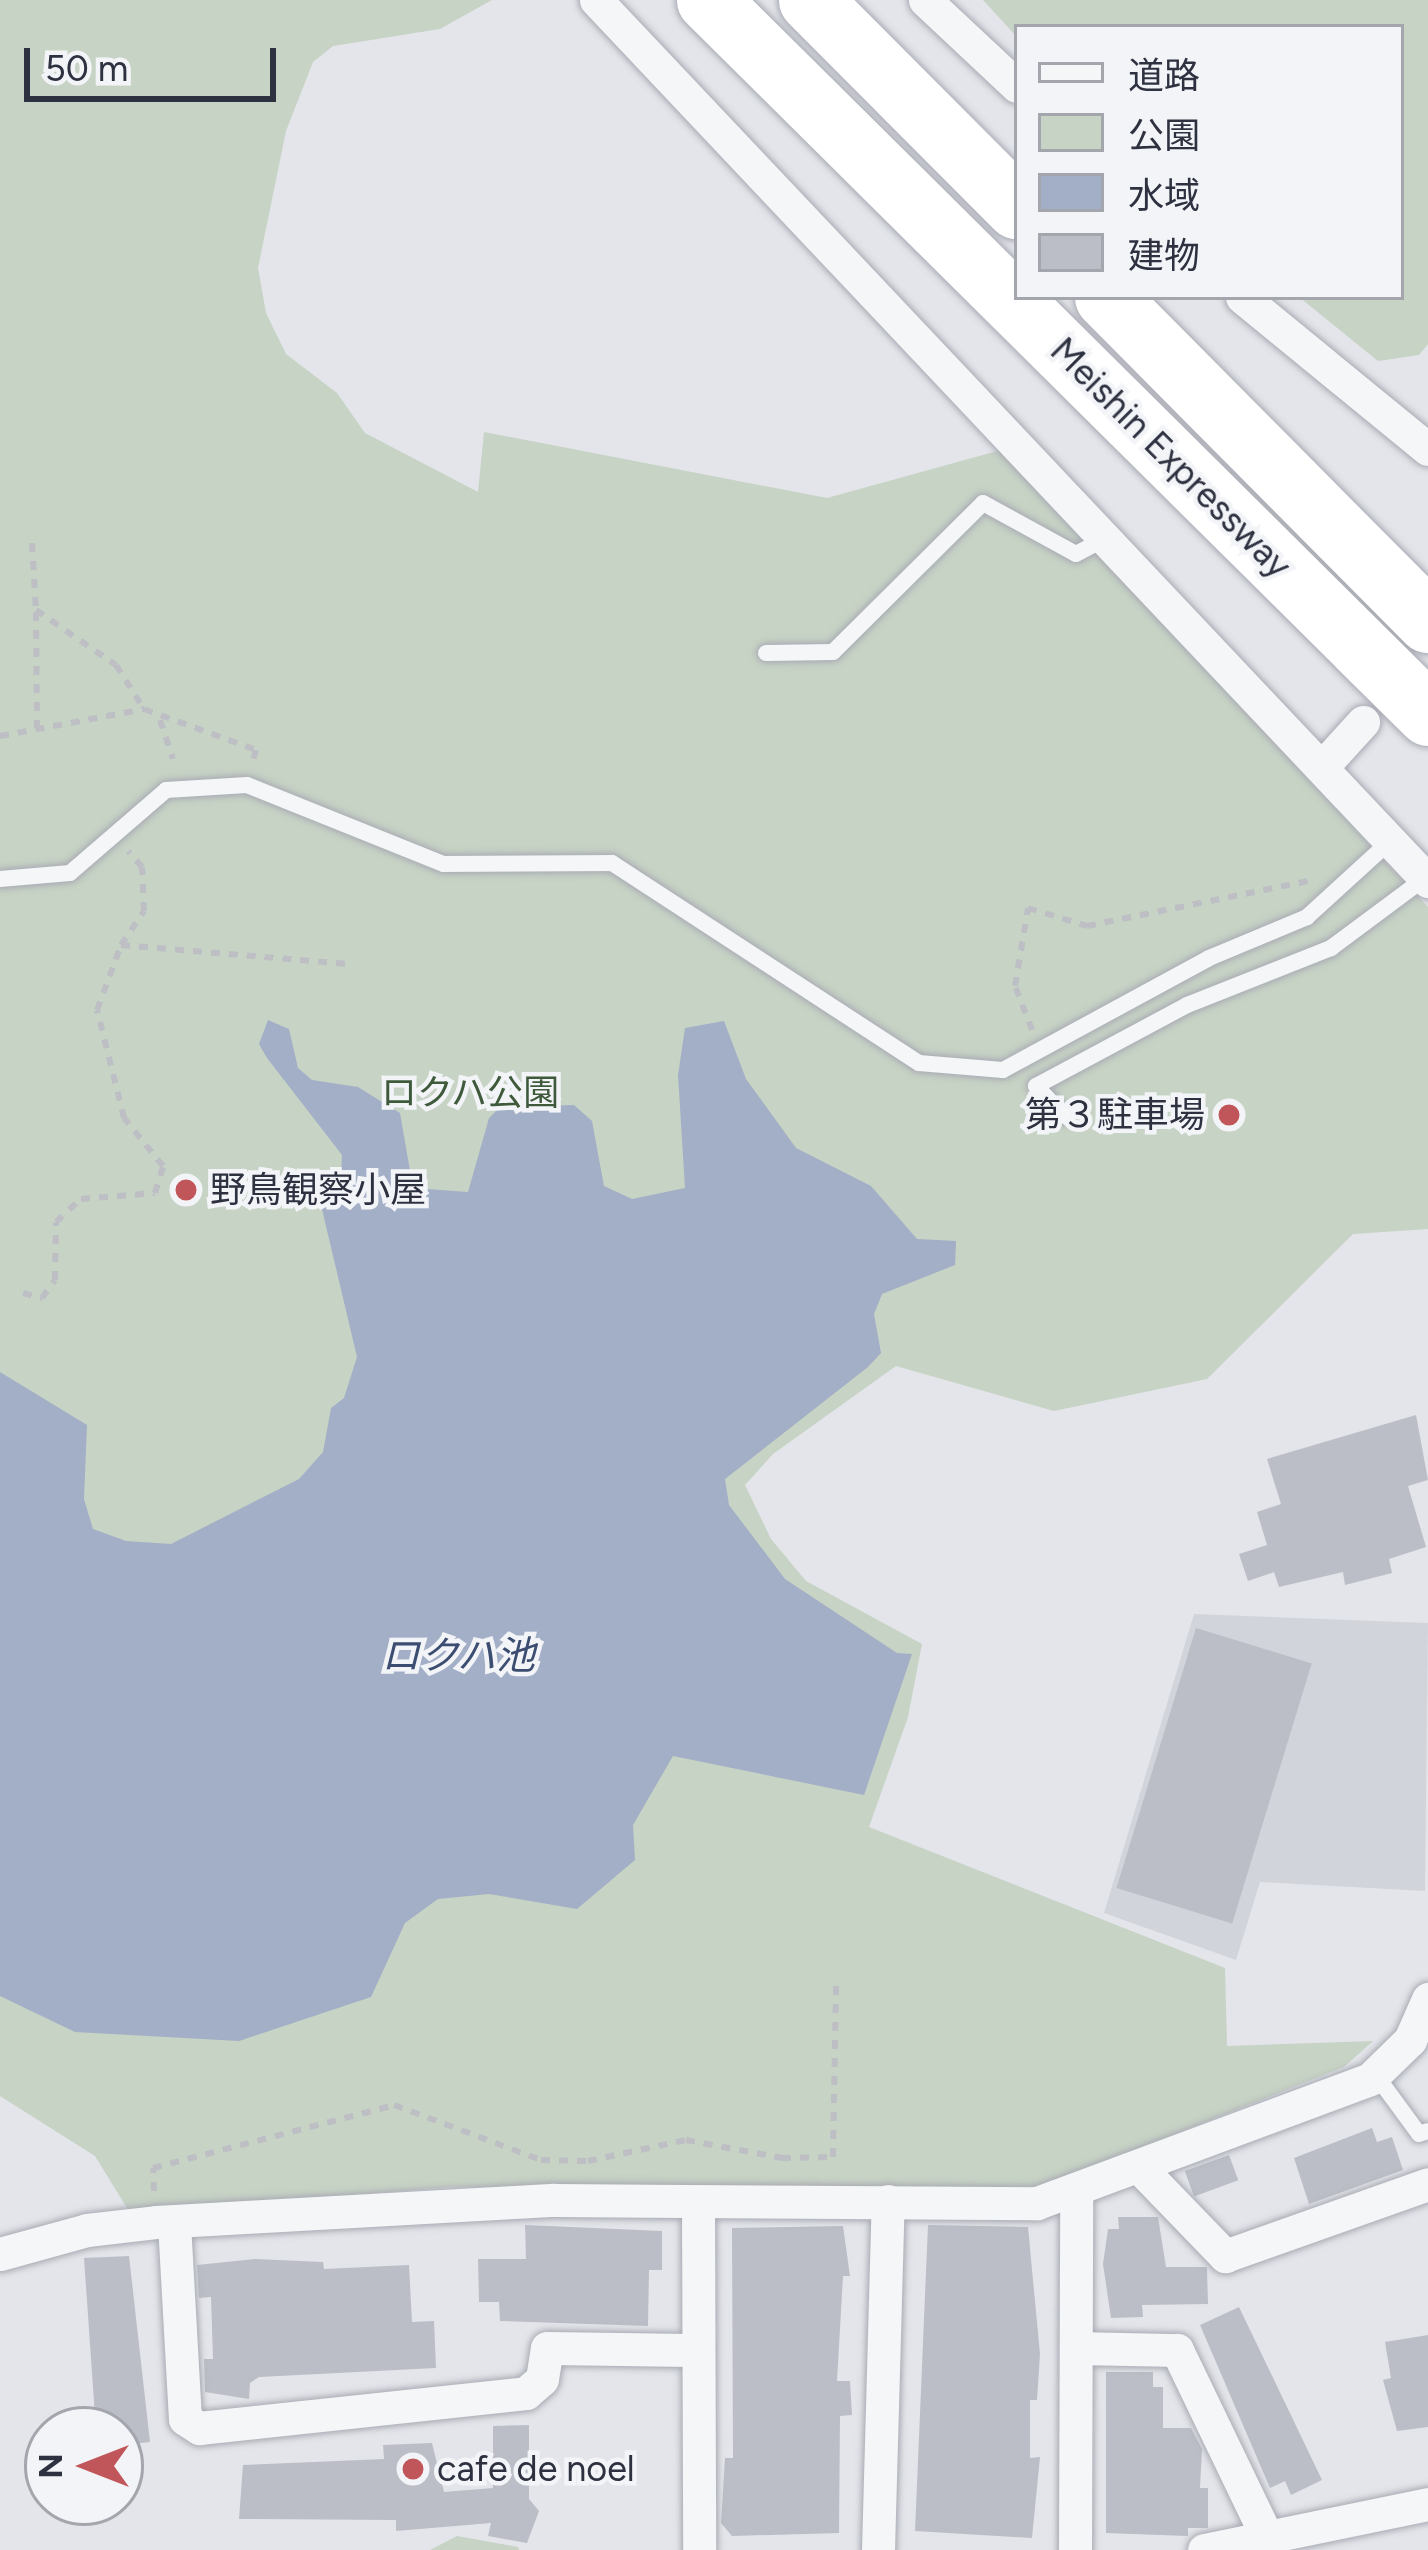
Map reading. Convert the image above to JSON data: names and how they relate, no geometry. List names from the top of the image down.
{
  "streets": {
    "highway": ["Meishin Expressway"]
  },
  "water": ["ロクハ池"],
  "parks": ["ロクハ公園"],
  "places": ["第３駐車場", "野鳥観察小屋", "cafe de noel"],
  "legend": [
    "道路",
    "公園",
    "水域",
    "建物"
  ],
  "scale_bar": "50 m",
  "north": "left"
}
